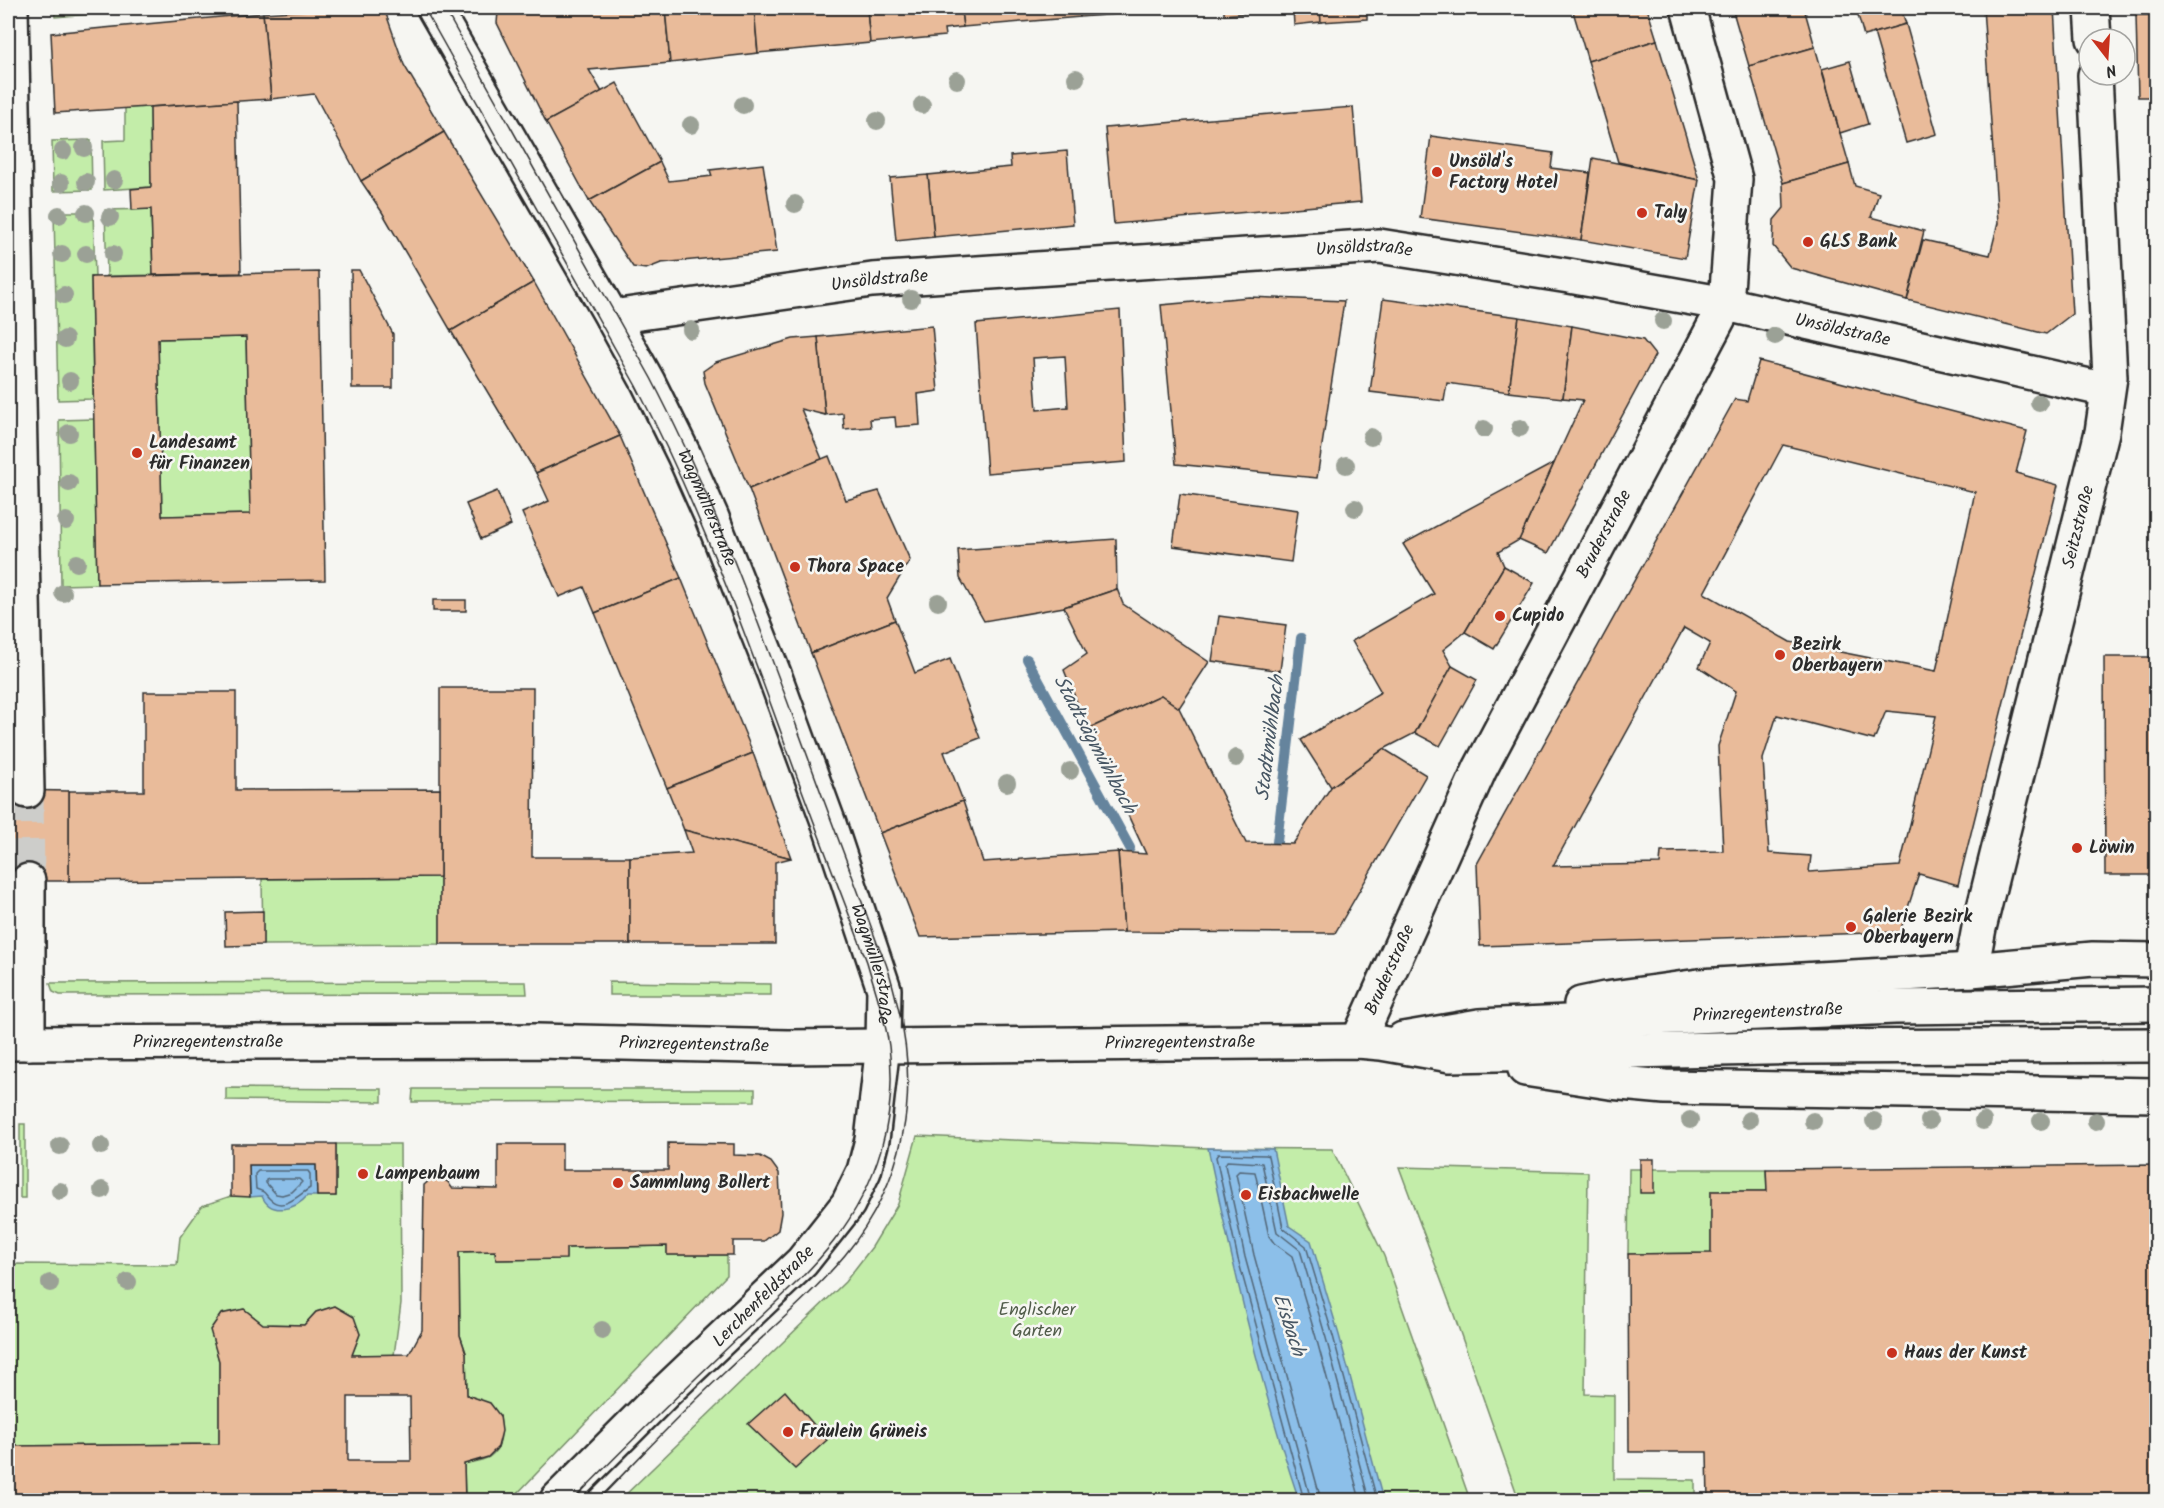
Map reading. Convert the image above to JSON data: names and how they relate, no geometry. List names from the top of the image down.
{
  "streets": {
    "street": [
      "Unsöldstraße",
      "Wagmüllerstraße",
      "Seitzstraße",
      "Bruderstraße",
      "Prinzregentenstraße",
      "Lerchenfeldstraße"
    ]
  },
  "crossings": [
    ["Unsöldstraße", "Wagmüllerstraße"],
    ["Unsöldstraße", "Seitzstraße"],
    ["Unsöldstraße", "Bruderstraße"],
    ["Wagmüllerstraße", "Prinzregentenstraße"],
    ["Wagmüllerstraße", "Lerchenfeldstraße"],
    ["Bruderstraße", "Prinzregentenstraße"],
    ["Prinzregentenstraße", "Lerchenfeldstraße"]
  ],
  "water": ["Stadtmühlbach", "Stadtsägmühlbach", "Eisbach"],
  "parks": ["Englischer Garten"],
  "places": [
    "Unsöld's Factory Hotel",
    "Taly",
    "GLS Bank",
    "Landesamt für Finanzen",
    "Thora Space",
    "Cupido",
    "Bezirk Oberbayern",
    "Löwin",
    "Galerie Bezirk Oberbayern",
    "Lampenbaum",
    "Sammlung Bollert",
    "Eisbachwelle",
    "Haus der Kunst",
    "Fräulein Grüneis"
  ],
  "north": "bottom"
}
